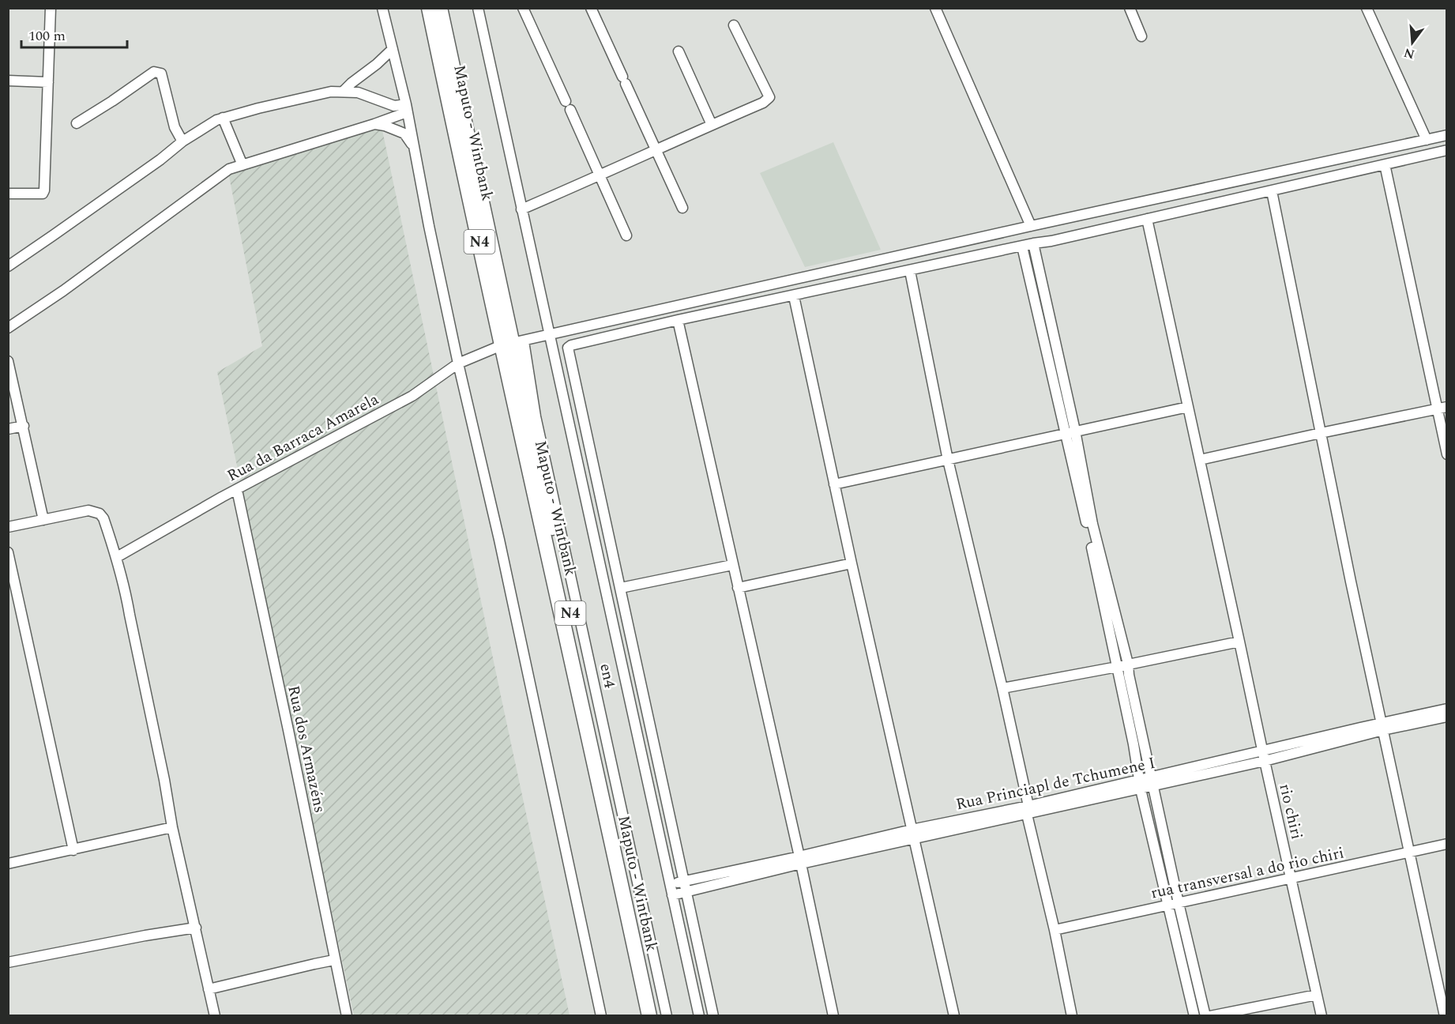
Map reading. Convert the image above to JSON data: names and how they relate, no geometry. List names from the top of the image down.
{
  "streets": {
    "highway": ["Maputo - Wintbank", "N4"],
    "street": [
      "Rua da Barraca Amarela",
      "en4",
      "Rua dos Armazéns",
      "Rua Princiapl de Tchumene I",
      "rio chiri",
      "rua transversal a do rio chiri"
    ]
  },
  "crossings": [
    ["Maputo - Wintbank", "Rua da Barraca Amarela"],
    ["Maputo - Wintbank", "en4"],
    ["Rua da Barraca Amarela", "en4"],
    ["Rua da Barraca Amarela", "Rua dos Armazéns"],
    ["Rua Princiapl de Tchumene I", "rio chiri"],
    ["rio chiri", "rua transversal a do rio chiri"]
  ],
  "scale_bar": "100 m",
  "north": "bottom"
}
